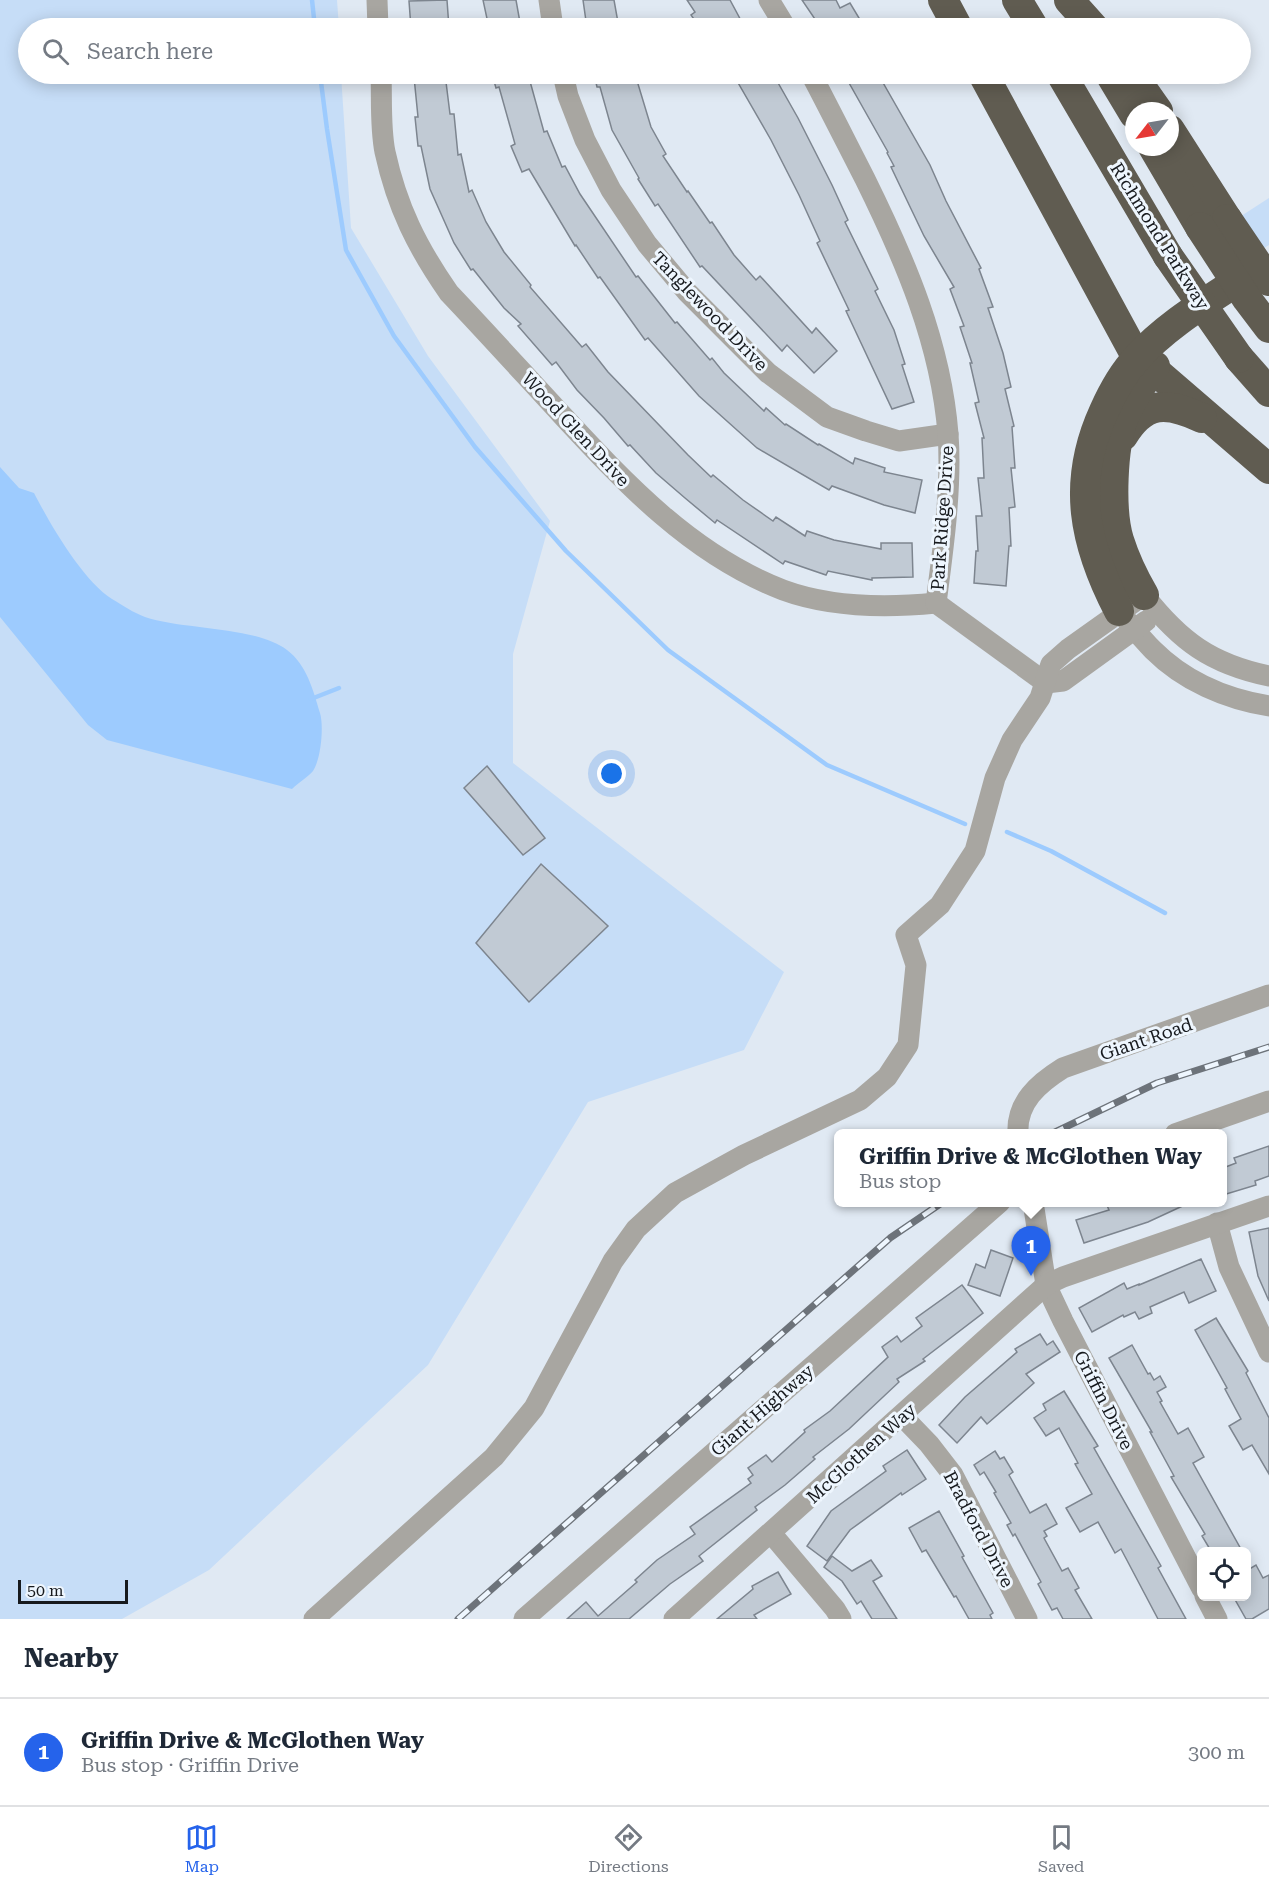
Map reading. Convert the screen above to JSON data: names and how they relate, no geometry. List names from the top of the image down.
{
  "streets": {
    "highway": ["Richmond Parkway"],
    "street": [
      "Tanglewood Drive",
      "Wood Glen Drive",
      "Park Ridge Drive",
      "Giant Road",
      "Griffin Drive",
      "Giant Highway",
      "McGlothen Way",
      "Bradford Drive"
    ]
  },
  "crossings": [
    ["Tanglewood Drive", "Park Ridge Drive"],
    ["Wood Glen Drive", "Park Ridge Drive"],
    ["Griffin Drive", "McGlothen Way"],
    ["McGlothen Way", "Bradford Drive"]
  ],
  "scale_bar": "50 m",
  "north": "bottom left",
  "page": {
    "search": "Search here",
    "popup": ["Griffin Drive & McGlothen Way", "Bus stop"],
    "pins": "1",
    "scale": "50 m",
    "heading": "Nearby",
    "list": [
      {
        "mark": "1",
        "name": "Griffin Drive & McGlothen Way",
        "note": "Bus stop · Griffin Drive",
        "value": "300 m"
      }
    ],
    "nav": ["Map", "Directions", "Saved"]
  }
}
